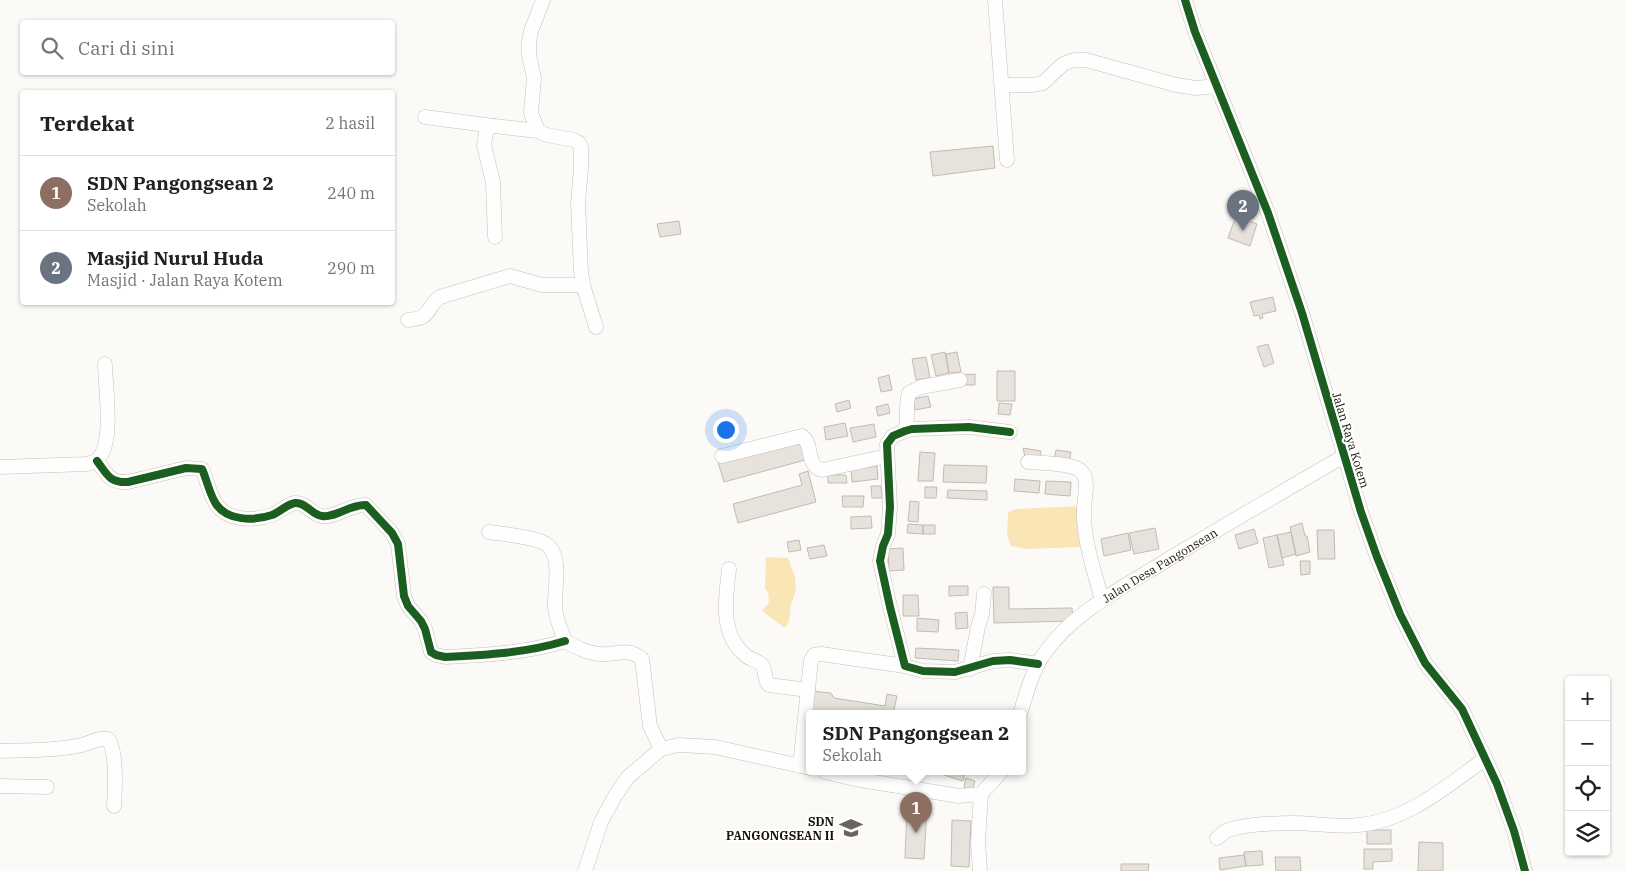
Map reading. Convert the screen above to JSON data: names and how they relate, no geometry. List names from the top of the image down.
{
  "streets": {
    "street": ["Jalan Raya Kotem", "Jalan Desa Pangonsean"]
  },
  "crossings": [
    ["Jalan Raya Kotem", "Jalan Desa Pangonsean"]
  ],
  "places": {
    "school or university": ["SDN PANGONGSEAN II"]
  },
  "page": {
    "search": "Cari di sini",
    "heading": ["Terdekat", "2 hasil"],
    "list": [
      {
        "mark": "1",
        "name": "SDN Pangongsean 2",
        "note": "Sekolah",
        "value": "240 m"
      },
      {
        "mark": "2",
        "name": "Masjid Nurul Huda",
        "note": "Masjid · Jalan Raya Kotem",
        "value": "290 m"
      }
    ],
    "pins": ["2", "1"],
    "map_buttons": ["+", "−"],
    "popup": ["SDN Pangongsean 2", "Sekolah"]
  }
}
